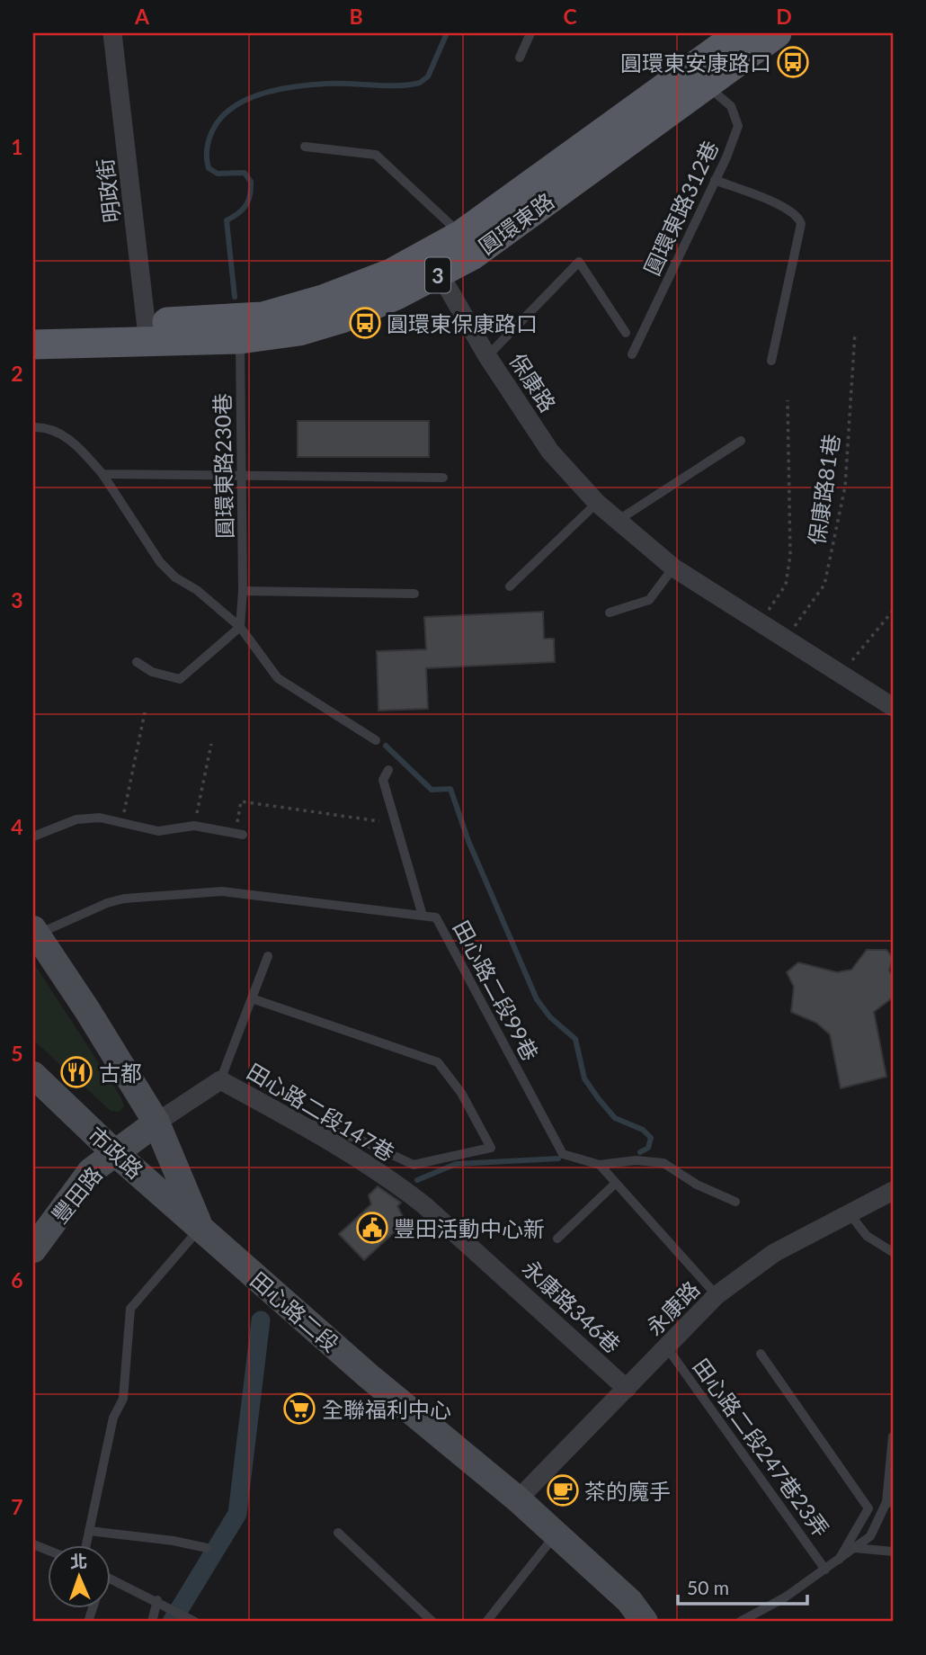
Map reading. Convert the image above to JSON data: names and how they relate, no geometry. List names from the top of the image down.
{
  "streets": {
    "main road": ["圓環東路", "3"],
    "street": [
      "明政街",
      "保康路",
      "田心路二段147巷",
      "市政路",
      "豐田路",
      "永康路346巷",
      "永康路",
      "田心路二段"
    ],
    "lane": [
      "圓環東路312巷",
      "圓環東路230巷",
      "田心路二段99巷",
      "田心路二段247巷23弄"
    ],
    "path": ["保康路81巷"]
  },
  "crossings": [
    ["明政街", "圓環東路"],
    ["圓環東路312巷", "圓環東路"],
    ["圓環東路", "保康路"],
    ["圓環東路", "圓環東路230巷"],
    ["保康路", "保康路81巷"],
    ["田心路二段99巷", "田心路二段"],
    ["田心路二段147巷", "豐田路"],
    ["田心路二段147巷", "永康路346巷"],
    ["田心路二段147巷", "田心路二段"],
    ["市政路", "豐田路"],
    ["市政路", "田心路二段"],
    ["豐田路", "田心路二段"],
    ["永康路346巷", "永康路"],
    ["永康路", "田心路二段"],
    ["永康路", "田心路二段247巷23弄"]
  ],
  "places": {
    "bus stop": ["圓環東安康路口", "圓環東保康路口"],
    "restaurant": ["古都"],
    "public building": ["豐田活動中心新"],
    "supermarket": ["全聯福利中心"],
    "cafe": ["茶的魔手"]
  },
  "scale_bar": "50 m",
  "north": "top",
  "grid": {
    "columns": [
      "A",
      "B",
      "C",
      "D"
    ],
    "rows": [
      "1",
      "2",
      "3",
      "4",
      "5",
      "6",
      "7"
    ]
  }
}
